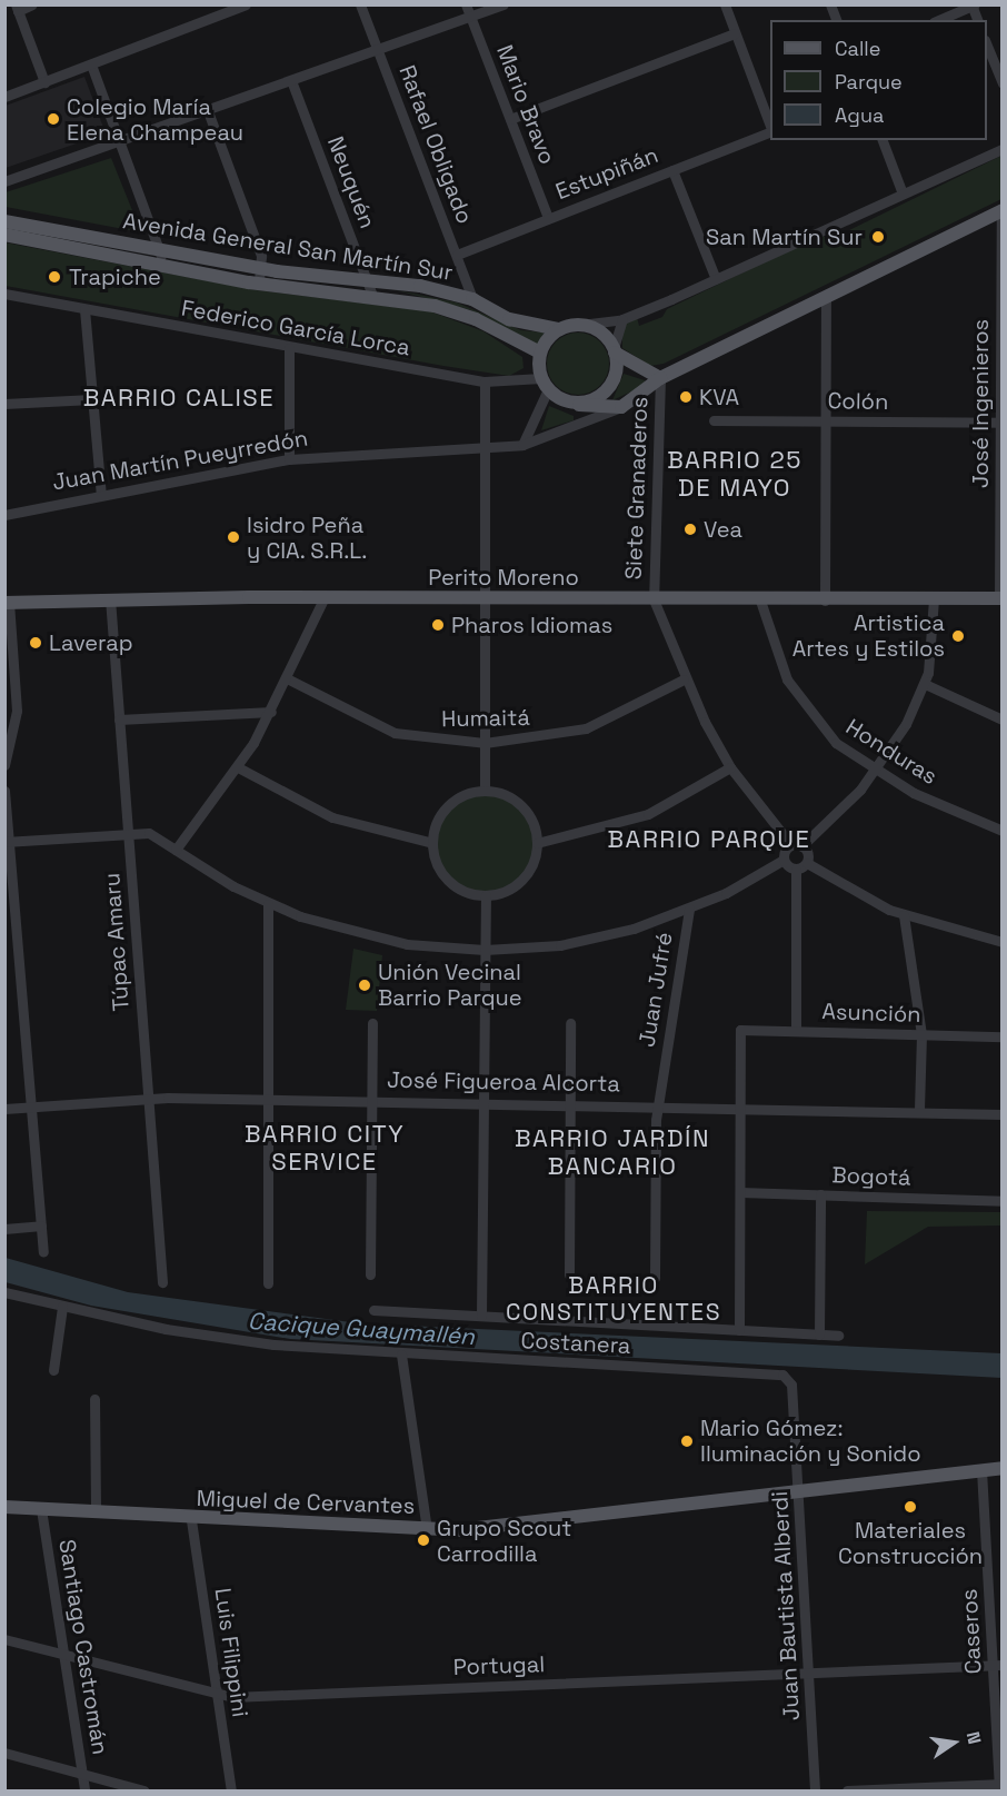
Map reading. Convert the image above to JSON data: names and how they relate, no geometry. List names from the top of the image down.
{
  "streets": {
    "main road": [
      "Avenida General San Martín Sur",
      "Juan Martín Pueyrredón",
      "Perito Moreno",
      "Miguel de Cervantes"
    ],
    "street": [
      "Mario Bravo",
      "Rafael Obligado",
      "Estupiñán",
      "Neuquén",
      "Federico García Lorca",
      "Colón",
      "José Ingenieros",
      "Siete Granaderos",
      "Humaitá",
      "Honduras",
      "Túpac Amaru",
      "Juan Jufré",
      "Asunción",
      "José Figueroa Alcorta",
      "Bogotá",
      "Costanera",
      "Juan Bautista Alberdi",
      "Caseros",
      "Santiago Castromán",
      "Luis Filippini",
      "Portugal"
    ]
  },
  "crossings": [
    ["Mario Bravo", "Estupiñán"],
    ["Rafael Obligado", "Estupiñán"],
    ["Rafael Obligado", "Avenida General San Martín Sur"],
    ["Neuquén", "Avenida General San Martín Sur"],
    ["Avenida General San Martín Sur", "Federico García Lorca"],
    ["Colón", "José Ingenieros"],
    ["José Ingenieros", "Perito Moreno"],
    ["Juan Martín Pueyrredón", "Siete Granaderos"],
    ["Siete Granaderos", "Perito Moreno"],
    ["Perito Moreno", "Honduras"],
    ["Perito Moreno", "Túpac Amaru"],
    ["Túpac Amaru", "José Figueroa Alcorta"],
    ["Juan Jufré", "José Figueroa Alcorta"],
    ["Asunción", "José Figueroa Alcorta"],
    ["Costanera", "Juan Bautista Alberdi"],
    ["Miguel de Cervantes", "Juan Bautista Alberdi"],
    ["Miguel de Cervantes", "Caseros"],
    ["Miguel de Cervantes", "Santiago Castromán"],
    ["Miguel de Cervantes", "Luis Filippini"],
    ["Juan Bautista Alberdi", "Portugal"],
    ["Caseros", "Portugal"],
    ["Santiago Castromán", "Portugal"],
    ["Luis Filippini", "Portugal"]
  ],
  "districts": [
    "BARRIO CALISE",
    "BARRIO 25 DE MAYO",
    "BARRIO PARQUE",
    "BARRIO CITY SERVICE",
    "BARRIO JARDÍN BANCARIO",
    "BARRIO CONSTITUYENTES"
  ],
  "water": ["Cacique Guaymallén"],
  "places": [
    "Colegio María Elena Champeau",
    "San Martín Sur",
    "Trapiche",
    "KVA",
    "Vea",
    "Isidro Peña y CIA. S.R.L.",
    "Pharos Idiomas",
    "Artistica Artes y Estilos",
    "Laverap",
    "Unión Vecinal Barrio Parque",
    "Mario Gómez: Iluminación y Sonido",
    "Materiales Construcción",
    "Grupo Scout Carrodilla"
  ],
  "legend": ["Calle", "Parque", "Agua"],
  "north": "right"
}
